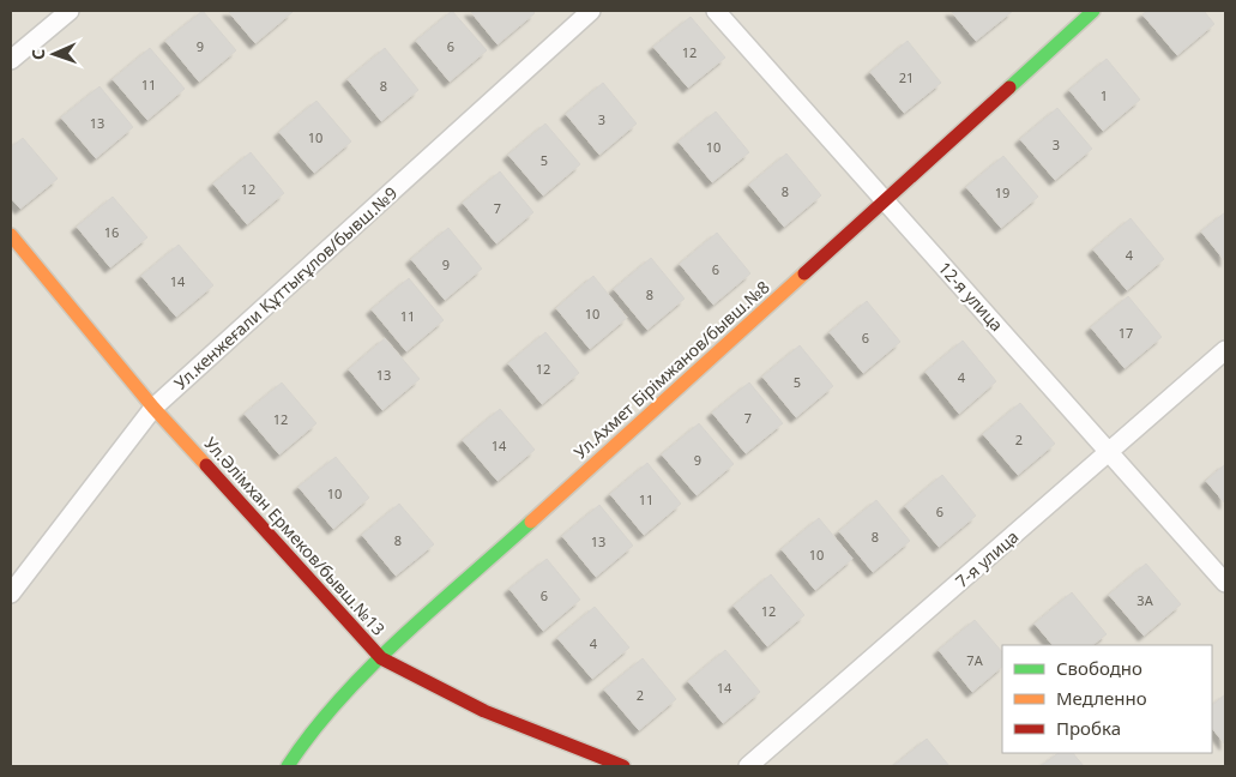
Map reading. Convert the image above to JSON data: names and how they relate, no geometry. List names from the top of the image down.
{
  "streets": {
    "street": [
      "Ул.кенжеғали Құттығұлов/бывш.№9",
      "12-я улица",
      "Ул.Ахмет Бірімжанов/бывш.№8",
      "Ул.Әлімхан Ермеков/бывш.№13",
      "7-я улица"
    ]
  },
  "crossings": [
    ["Ул.кенжеғали Құттығұлов/бывш.№9", "Ул.Әлімхан Ермеков/бывш.№13"],
    ["12-я улица", "Ул.Ахмет Бірімжанов/бывш.№8"],
    ["12-я улица", "7-я улица"],
    ["Ул.Ахмет Бірімжанов/бывш.№8", "Ул.Әлімхан Ермеков/бывш.№13"]
  ],
  "house_numbers": [
    "9",
    "6",
    "12",
    "21",
    "11",
    "8",
    "1",
    "3",
    "13",
    "10",
    "3",
    "10",
    "5",
    "12",
    "8",
    "19",
    "7",
    "16",
    "4",
    "9",
    "6",
    "14",
    "8",
    "10",
    "11",
    "17",
    "6",
    "12",
    "13",
    "4",
    "5",
    "7",
    "12",
    "2",
    "14",
    "9",
    "10",
    "11",
    "6",
    "8",
    "8",
    "13",
    "10",
    "6",
    "3А",
    "12",
    "4",
    "7А",
    "14",
    "2"
  ],
  "legend": ["Свободно", "Медленно", "Пробка"],
  "north": "left"
}
